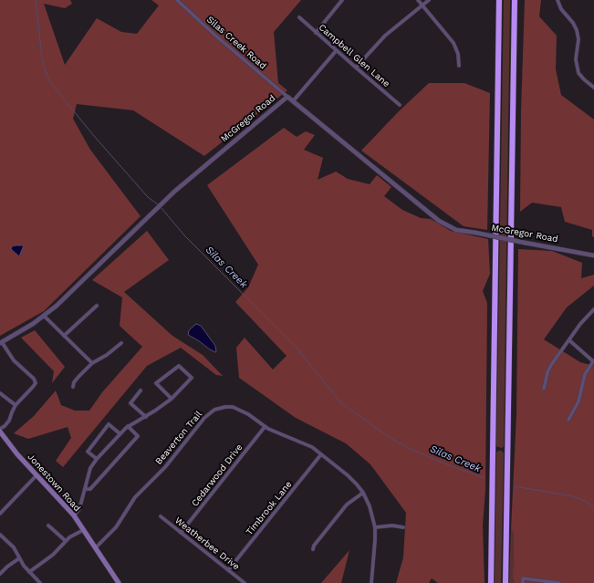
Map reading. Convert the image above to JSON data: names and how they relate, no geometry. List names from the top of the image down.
{
  "streets": {
    "main road": ["Jonestown Road"],
    "street": [
      "Silas Creek Road",
      "Campbell Glen Lane",
      "McGregor Road",
      "Beaverton Trail",
      "Cedarwood Drive",
      "Timbrook Lane",
      "Weatherbee Drive"
    ]
  },
  "crossings": [
    ["Silas Creek Road", "McGregor Road"],
    ["Beaverton Trail", "Cedarwood Drive"],
    ["Beaverton Trail", "Jonestown Road"],
    ["Beaverton Trail", "Timbrook Lane"],
    ["Cedarwood Drive", "Weatherbee Drive"],
    ["Timbrook Lane", "Weatherbee Drive"]
  ],
  "water": ["Silas Creek"]
}
